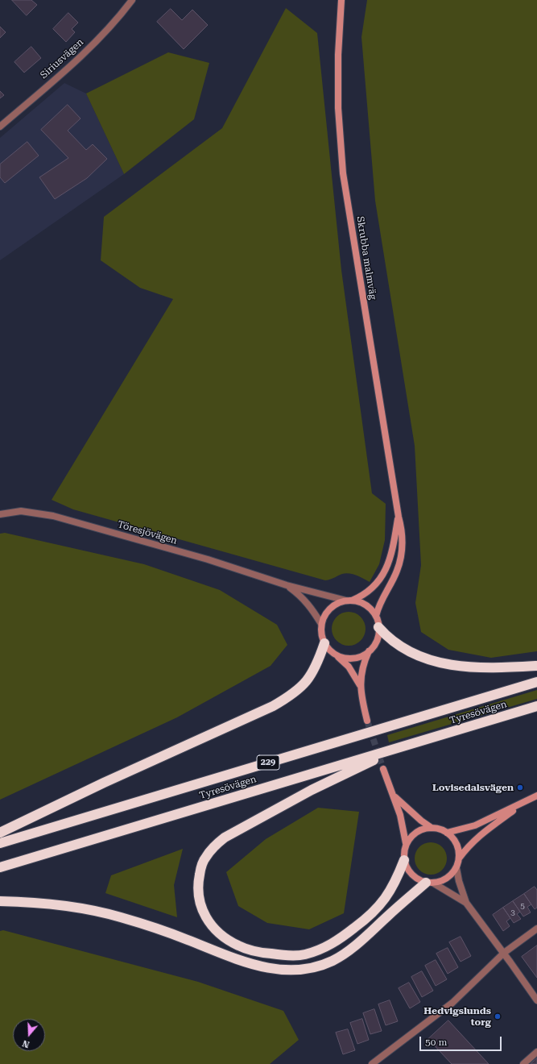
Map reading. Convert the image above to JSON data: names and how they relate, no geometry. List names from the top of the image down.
{
  "streets": {
    "highway": ["Tyresövägen", "229"],
    "street": ["Siriusvägen", "Skrubba malmväg", "Töresjövägen"]
  },
  "crossings": [
    ["Skrubba malmväg", "Töresjövägen"]
  ],
  "places": ["Lovisedalsvägen", "Hedvigslunds torg"],
  "house_numbers": ["5", "3"],
  "scale_bar": "50 m",
  "north": "bottom"
}
